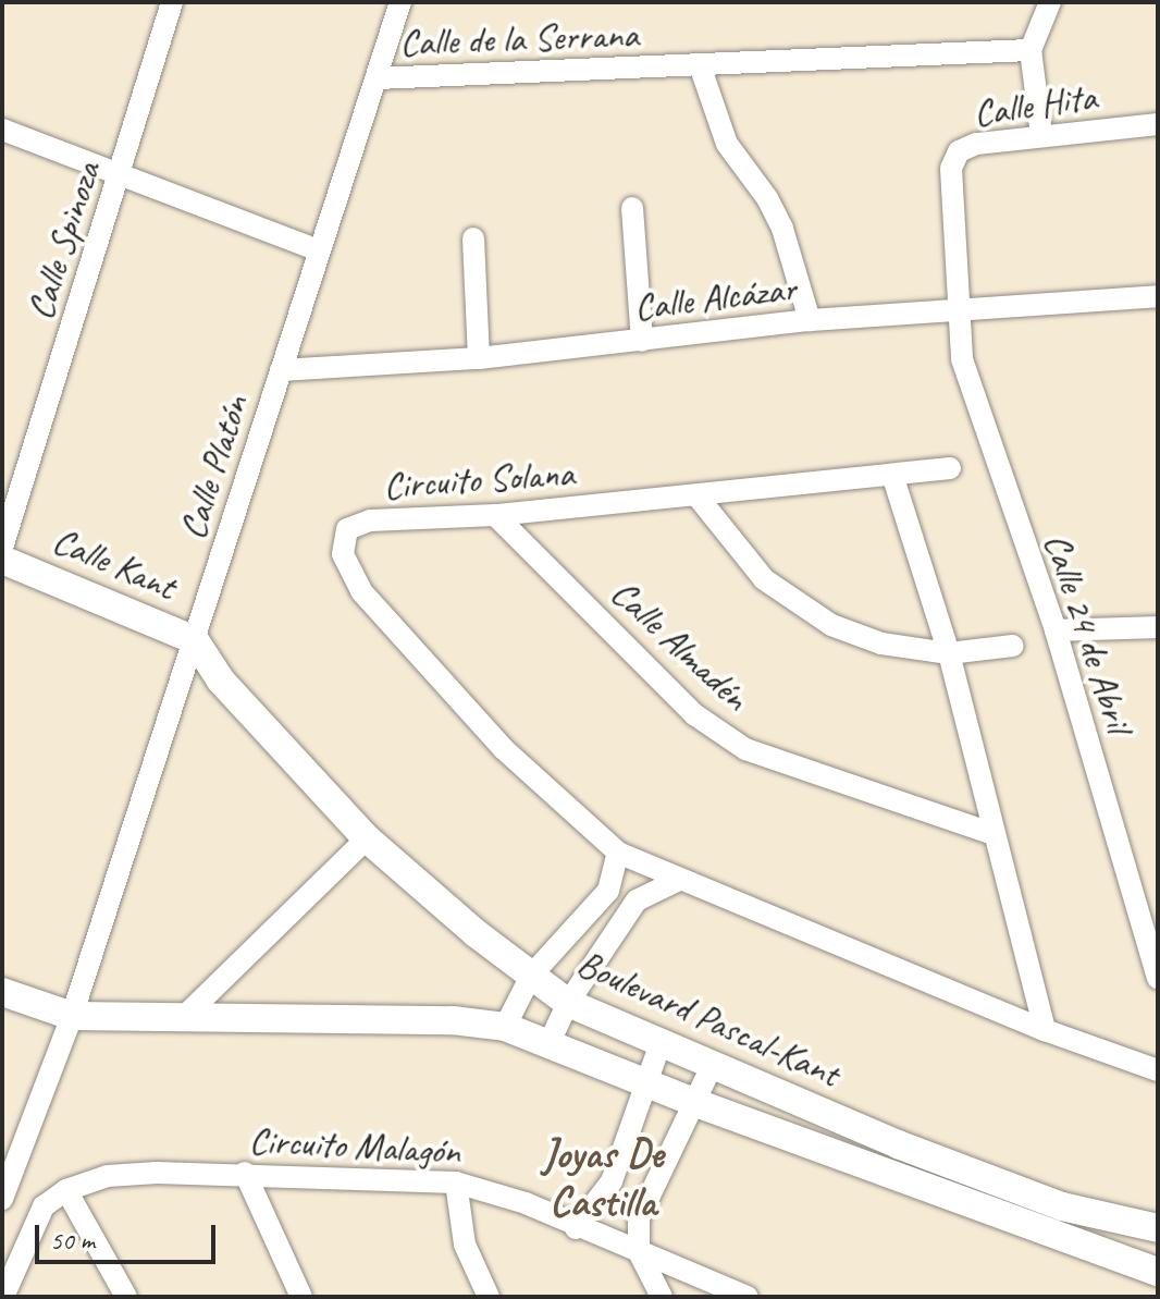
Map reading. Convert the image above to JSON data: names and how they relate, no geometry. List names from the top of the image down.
{
  "streets": {
    "street": [
      "Calle de la Serrana",
      "Calle Hita",
      "Calle Spinoza",
      "Calle Alcázar",
      "Calle Platón",
      "Circuito Solana",
      "Calle Kant",
      "Calle 24 de Abril",
      "Calle Almadén",
      "Boulevard Pascal-Kant",
      "Circuito Malagón"
    ]
  },
  "crossings": [
    ["Calle de la Serrana", "Calle Platón"],
    ["Calle Hita", "Calle 24 de Abril"],
    ["Calle Alcázar", "Calle Platón"],
    ["Calle Alcázar", "Calle 24 de Abril"],
    ["Calle Platón", "Calle Kant"],
    ["Calle Platón", "Boulevard Pascal-Kant"],
    ["Circuito Solana", "Calle Almadén"],
    ["Calle Kant", "Boulevard Pascal-Kant"]
  ],
  "districts": ["Joyas De Castilla"],
  "scale_bar": "50 m"
}
